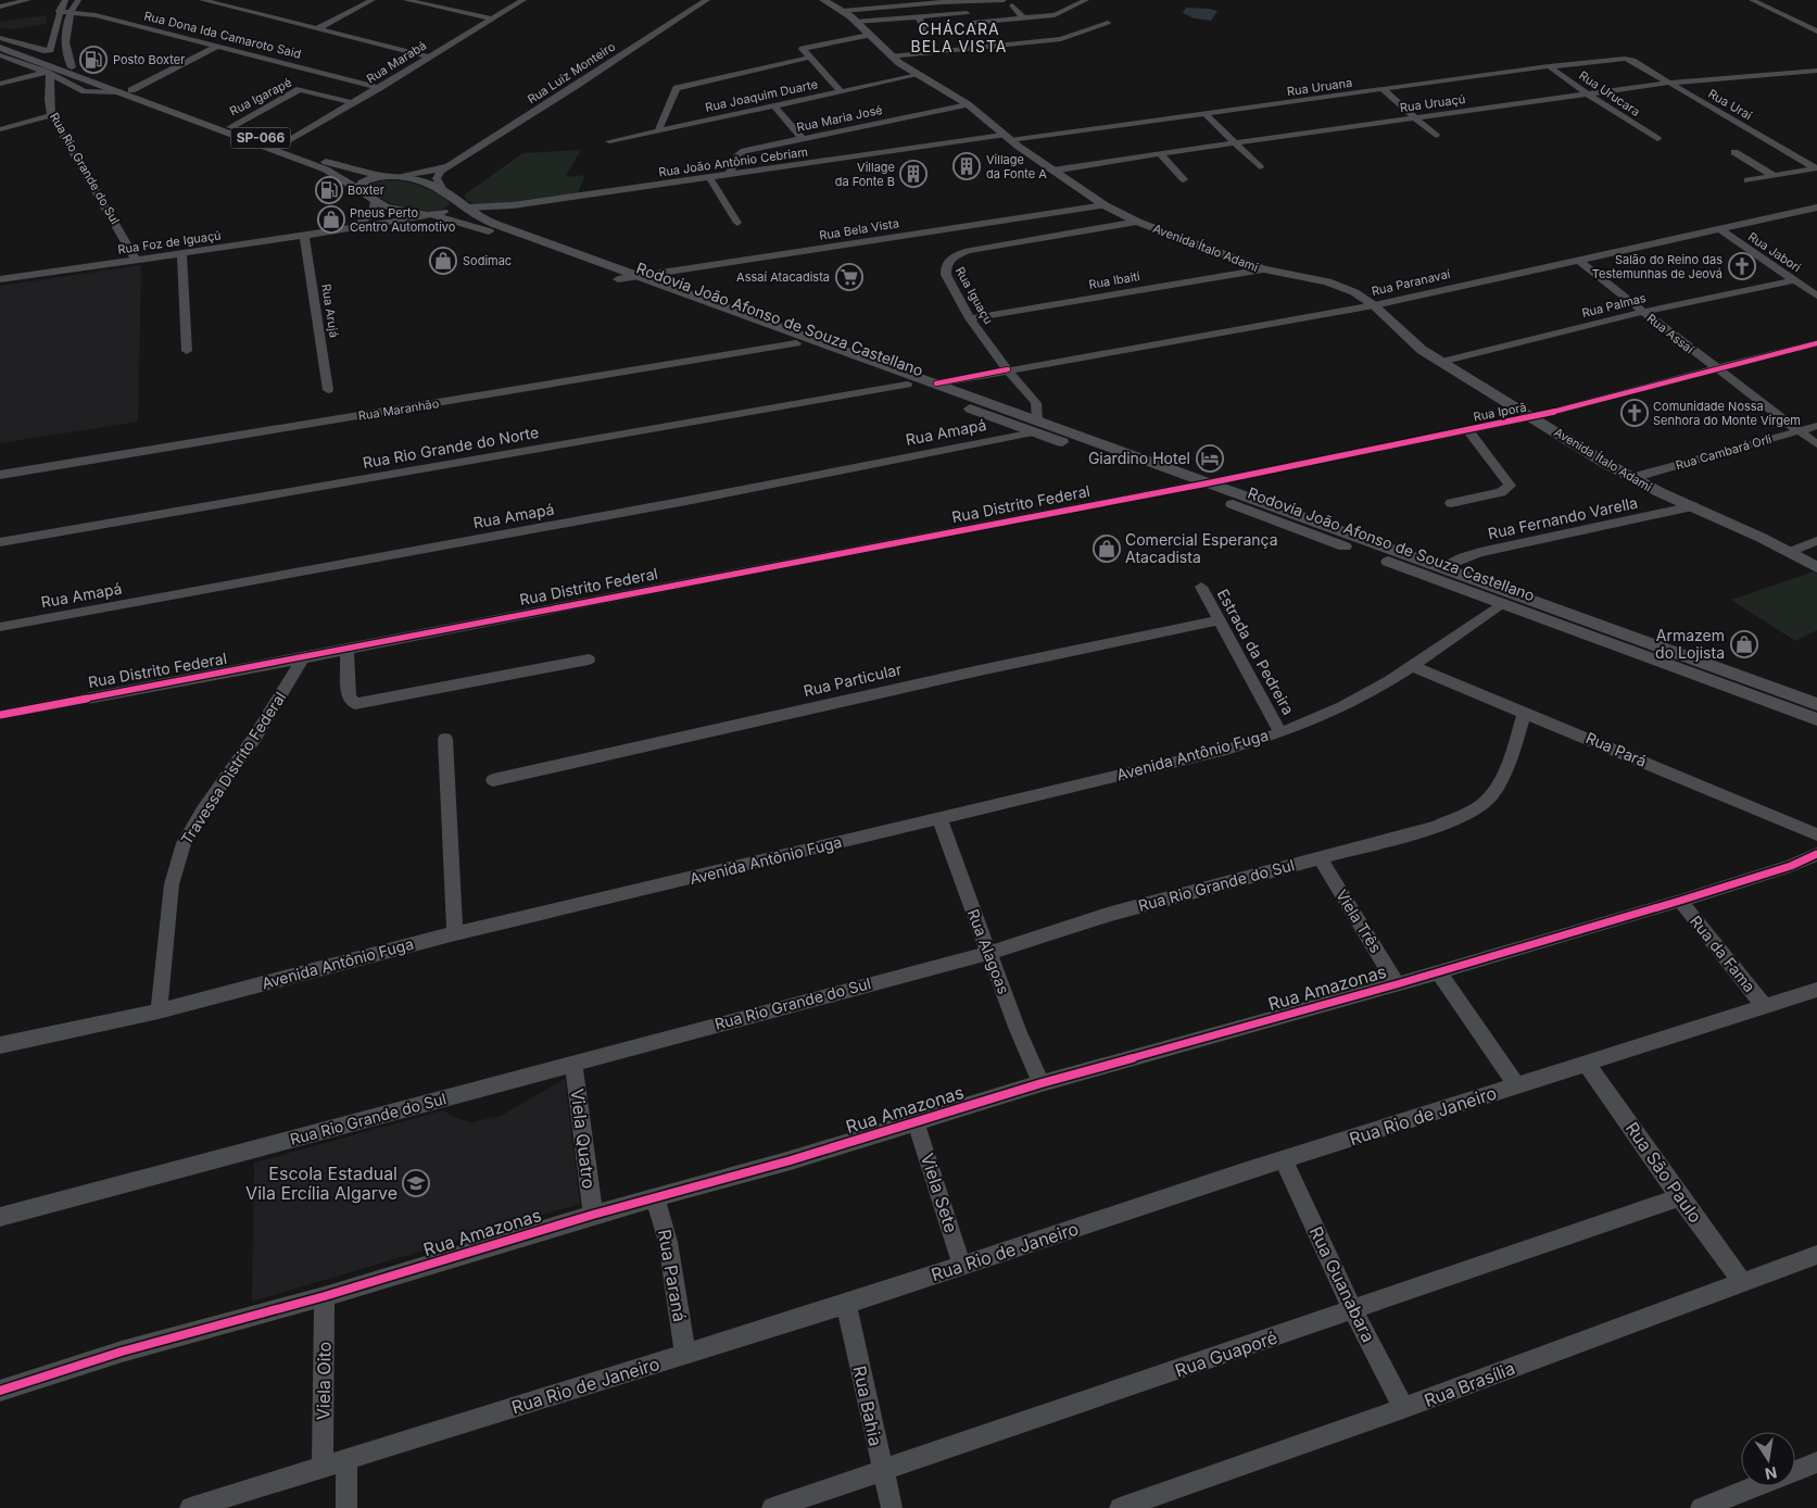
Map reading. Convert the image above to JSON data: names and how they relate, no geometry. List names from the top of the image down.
{
  "streets": {
    "main road": ["SP-066", "Avenida Ítalo Adami", "Rodovia João Afonso de Souza Castellano"],
    "street": [
      "Rua Dona Ida Camaroto Said",
      "Rua Marabá",
      "Rua Luíz Monteiro",
      "Rua Uruana",
      "Rua Urucara",
      "Rua Joaquim Duarte",
      "Rua Igarapé",
      "Rua Uruaçú",
      "Rua Uraí",
      "Rua Maria José",
      "Rua João Antônio Cebriam",
      "Rua Rio Grande do Sul",
      "Rua Bela Vista",
      "Rua Foz de Iguaçú",
      "Rua Jabori",
      "Rua Ibaití",
      "Rua Paranavaí",
      "Rua Iguaçu",
      "Rua Palmas",
      "Rua Arujá",
      "Rua Assaí",
      "Rua Maranhão",
      "Rua Iporã",
      "Rua Amapá",
      "Rua Rio Grande do Norte",
      "Rua Cambará Orli",
      "Rua Distrito Federal",
      "Rua Fernando Varella",
      "Estrada da Pedreira",
      "Rua Particular",
      "Rua Pará",
      "Avenida Antônio Fuga",
      "Travessa Distrito Federal",
      "Viela Três",
      "Rua Alagoas",
      "Rua da Fama",
      "Rua Amazonas",
      "Rua Rio de Janeiro",
      "Viela Quatro",
      "Rua São Paulo",
      "Viela Sete",
      "Rua Paraná",
      "Rua Guanabara",
      "Rua Guaporé",
      "Viela Oito",
      "Rua Brasília",
      "Rua Bahia"
    ]
  },
  "crossings": [
    ["Rua Dona Ida Camaroto Said", "Rua Marabá"],
    ["Rua Marabá", "Rua Igarapé"],
    ["Rua Marabá", "SP-066"],
    ["Rua Luíz Monteiro", "SP-066"],
    ["Rua Uruana", "Rua Urucara"],
    ["Rua Uruana", "Rua Uraí"],
    ["Rua Uruana", "Rua João Antônio Cebriam"],
    ["Rua Uruana", "Avenida Ítalo Adami"],
    ["Rua Urucara", "Rua Uruaçú"],
    ["Rua Joaquim Duarte", "Avenida Ítalo Adami"],
    ["Rua Igarapé", "SP-066"],
    ["Rua Uruaçú", "Rua Uraí"],
    ["Rua Uruaçú", "Avenida Ítalo Adami"],
    ["Rua Maria José", "Rua João Antônio Cebriam"],
    ["Rua Maria José", "Avenida Ítalo Adami"],
    ["SP-066", "Rua Rio Grande do Sul"],
    ["SP-066", "Rua Foz de Iguaçú"],
    ["SP-066", "Rodovia João Afonso de Souza Castellano"],
    ["Rua João Antônio Cebriam", "Avenida Ítalo Adami"],
    ["Rua João Antônio Cebriam", "Rodovia João Afonso de Souza Castellano"],
    ["Rua Rio Grande do Sul", "Rua Foz de Iguaçú"],
    ["Rua Rio Grande do Sul", "Rua Pará"],
    ["Rua Rio Grande do Sul", "Viela Três"],
    ["Rua Rio Grande do Sul", "Rua Alagoas"],
    ["Rua Rio Grande do Sul", "Viela Quatro"],
    ["Rua Bela Vista", "Avenida Ítalo Adami"],
    ["Rua Bela Vista", "Rodovia João Afonso de Souza Castellano"],
    ["Rua Foz de Iguaçú", "Rua Arujá"],
    ["Rua Foz de Iguaçú", "Rodovia João Afonso de Souza Castellano"],
    ["Avenida Ítalo Adami", "Rua Ibaití"],
    ["Avenida Ítalo Adami", "Rua Paranavaí"],
    ["Avenida Ítalo Adami", "Rua Iguaçu"],
    ["Avenida Ítalo Adami", "Rua Palmas"],
    ["Avenida Ítalo Adami", "Rua Iporã"],
    ["Avenida Ítalo Adami", "Rua Cambará Orli"],
    ["Avenida Ítalo Adami", "Rua Fernando Varella"],
    ["Rua Jabori", "Rua Paranavaí"],
    ["Rua Jabori", "Rua Palmas"],
    ["Rua Ibaití", "Rua Iguaçu"],
    ["Rua Paranavaí", "Rua Iguaçu"],
    ["Rua Paranavaí", "Rodovia João Afonso de Souza Castellano"],
    ["Rua Paranavaí", "Rua Assaí"],
    ["Rua Iguaçu", "Rodovia João Afonso de Souza Castellano"],
    ["Rua Iguaçu", "Rua Amapá"],
    ["Rua Palmas", "Rua Assaí"],
    ["Rodovia João Afonso de Souza Castellano", "Rua Maranhão"],
    ["Rodovia João Afonso de Souza Castellano", "Rua Iporã"],
    ["Rodovia João Afonso de Souza Castellano", "Rua Amapá"],
    ["Rodovia João Afonso de Souza Castellano", "Rua Rio Grande do Norte"],
    ["Rodovia João Afonso de Souza Castellano", "Rua Distrito Federal"],
    ["Rodovia João Afonso de Souza Castellano", "Rua Fernando Varella"],
    ["Rodovia João Afonso de Souza Castellano", "Avenida Antônio Fuga"],
    ["Rua Assaí", "Rua Iporã"],
    ["Rua Assaí", "Rua Cambará Orli"],
    ["Rua Iporã", "Rua Distrito Federal"],
    ["Rua Distrito Federal", "Travessa Distrito Federal"],
    ["Estrada da Pedreira", "Rua Particular"],
    ["Estrada da Pedreira", "Avenida Antônio Fuga"],
    ["Rua Pará", "Avenida Antônio Fuga"],
    ["Avenida Antônio Fuga", "Travessa Distrito Federal"],
    ["Avenida Antônio Fuga", "Rua Alagoas"],
    ["Viela Três", "Rua Amazonas"],
    ["Rua Alagoas", "Rua Amazonas"],
    ["Rua da Fama", "Rua Amazonas"],
    ["Rua da Fama", "Rua Rio de Janeiro"],
    ["Rua Amazonas", "Viela Quatro"],
    ["Rua Amazonas", "Viela Sete"],
    ["Rua Amazonas", "Rua Paraná"],
    ["Rua Amazonas", "Viela Oito"],
    ["Rua Rio de Janeiro", "Rua São Paulo"],
    ["Rua Rio de Janeiro", "Viela Sete"],
    ["Rua Rio de Janeiro", "Rua Paraná"],
    ["Rua Rio de Janeiro", "Rua Guanabara"],
    ["Rua Rio de Janeiro", "Viela Oito"],
    ["Rua Rio de Janeiro", "Rua Bahia"],
    ["Rua São Paulo", "Rua Guaporé"],
    ["Rua São Paulo", "Rua Brasília"],
    ["Rua Guanabara", "Rua Guaporé"],
    ["Rua Guanabara", "Rua Brasília"],
    ["Rua Guaporé", "Rua Bahia"]
  ],
  "districts": ["CHÁCARA BELA VISTA"],
  "places": {
    "fuel station": ["Posto Boxter", "Boxter"],
    "building": ["Village da Fonte A", "Village da Fonte B"],
    "shop": [
      "Pneus Perto Centro Automotivo",
      "Sodimac",
      "Comercial Esperança Atacadista",
      "Armazem do Lojista"
    ],
    "church": ["Salão do Reino das Testemunhas de Jeová", "Comunidade Nossa Senhora do Monte Virgem"],
    "supermarket": ["Assaí Atacadista"],
    "hotel": ["Giardino Hotel"],
    "school or university": ["Escola Estadual Vila Ercília Algarve"]
  },
  "north": "bottom"
}
